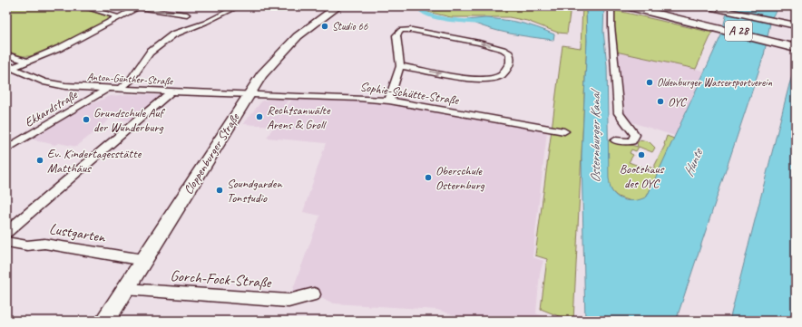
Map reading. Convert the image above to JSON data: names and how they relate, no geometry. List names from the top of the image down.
{
  "streets": {
    "highway": ["A 28"],
    "main road": ["Cloppenburger Straße"],
    "street": [
      "Anton-Günther-Straße",
      "Sophie-Schütte-Straße",
      "Ekkardstraße",
      "Lustgarten",
      "Gorch-Fock-Straße"
    ]
  },
  "crossings": [
    ["Anton-Günther-Straße", "Sophie-Schütte-Straße"],
    ["Anton-Günther-Straße", "Ekkardstraße"],
    ["Anton-Günther-Straße", "Cloppenburger Straße"],
    ["Sophie-Schütte-Straße", "Cloppenburger Straße"],
    ["Cloppenburger Straße", "Lustgarten"],
    ["Cloppenburger Straße", "Gorch-Fock-Straße"]
  ],
  "water": ["Osternburger Kanal", "Hunte"],
  "places": [
    "Studio 66",
    "Oldenburger Wassersportverein",
    "OYC",
    "Rechtsanwälte Arens & Groll",
    "Grundschule Auf der Wunderburg",
    "Bootshaus des OYC",
    "Ev. Kindertagesstätte Matthäus",
    "Oberschule Osternburg",
    "Soundgarden Tonstudio"
  ]
}
